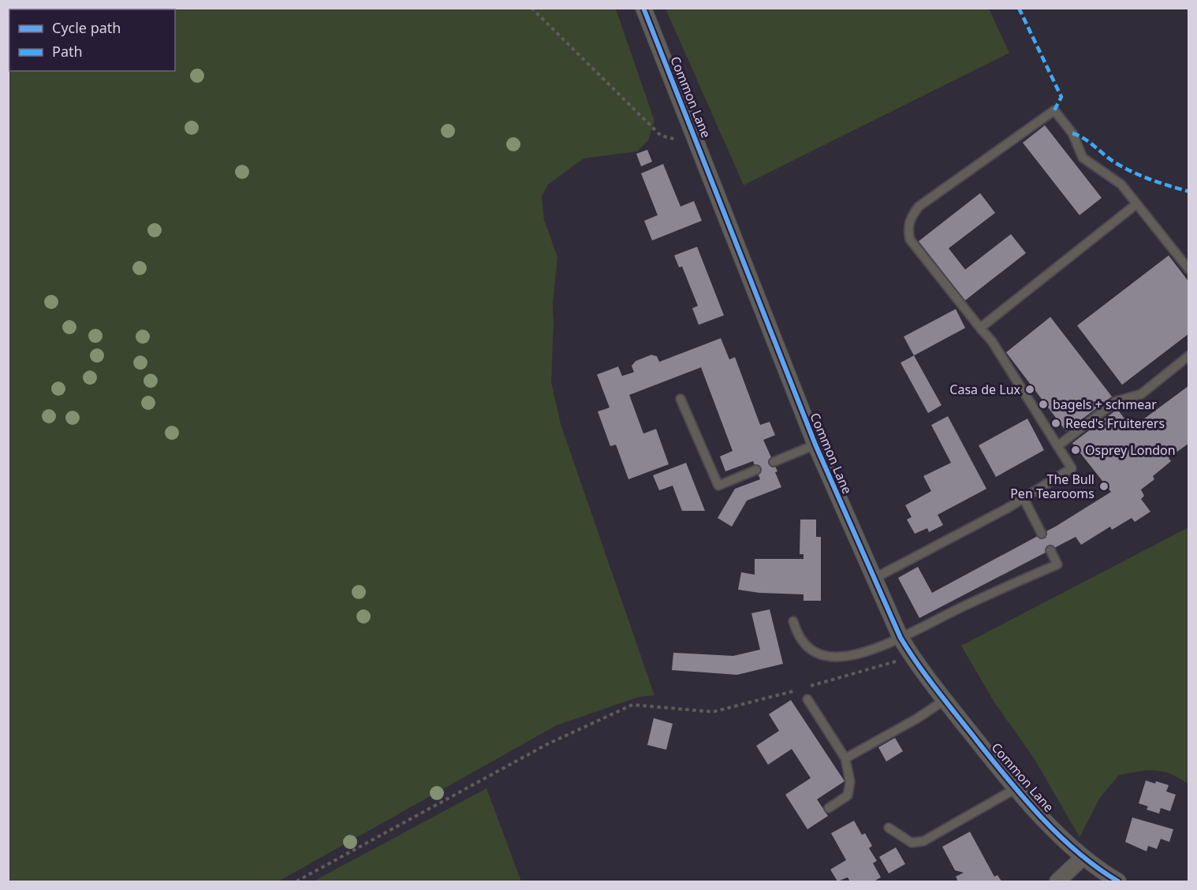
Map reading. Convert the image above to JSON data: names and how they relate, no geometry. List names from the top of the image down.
{
  "streets": {
    "street": ["Common Lane"]
  },
  "places": [
    "Casa de Lux",
    "bagels + schmear",
    "Reed's Fruiterers",
    "Osprey London",
    "The Bull Pen Tearooms"
  ],
  "legend": ["Cycle path", "Path"]
}
